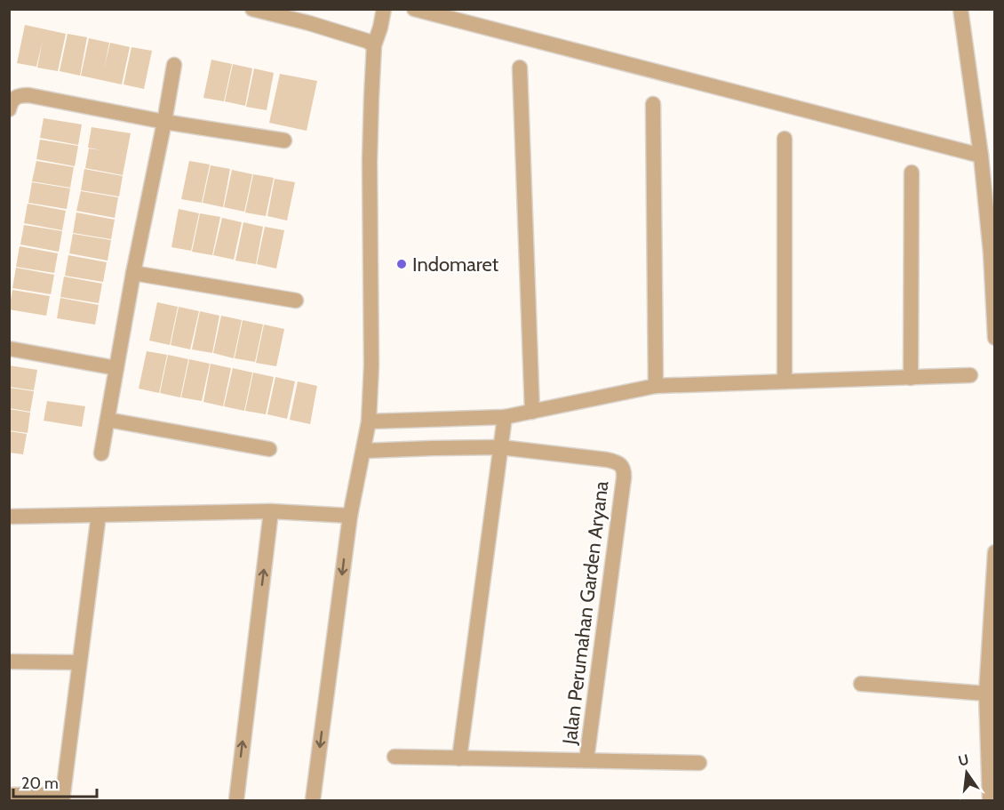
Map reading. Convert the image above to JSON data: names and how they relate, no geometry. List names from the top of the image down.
{
  "streets": {
    "street": ["Jalan Perumahan Garden Aryana"]
  },
  "places": ["Indomaret"],
  "scale_bar": "20 m",
  "north": "top"
}
